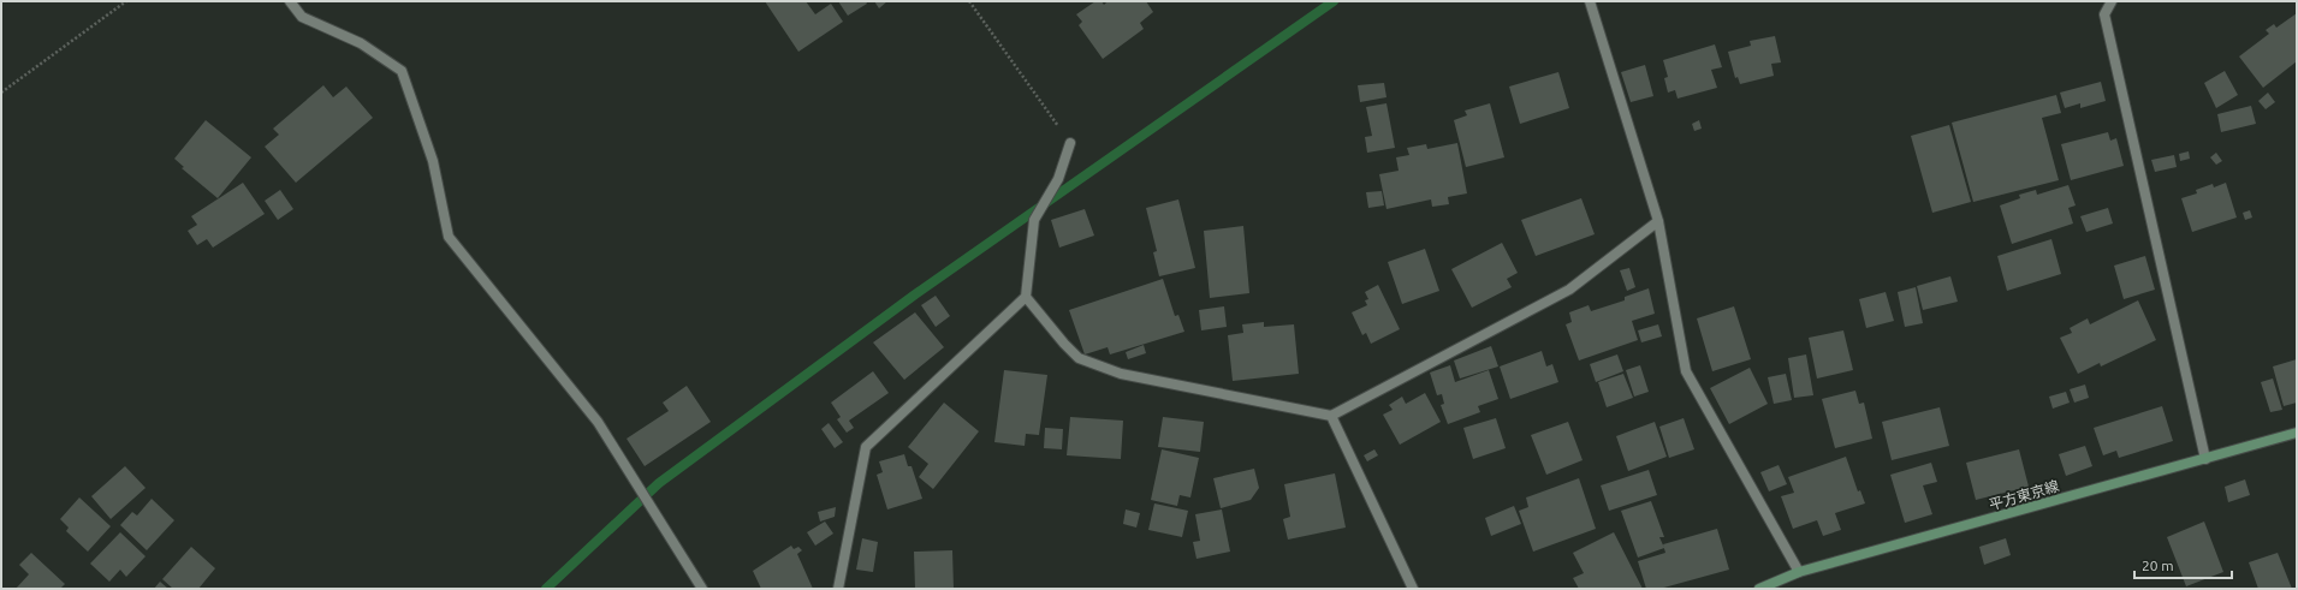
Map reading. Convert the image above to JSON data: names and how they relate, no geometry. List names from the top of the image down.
{
  "streets": {
    "main road": ["平方東京線"]
  },
  "scale_bar": "20 m"
}
